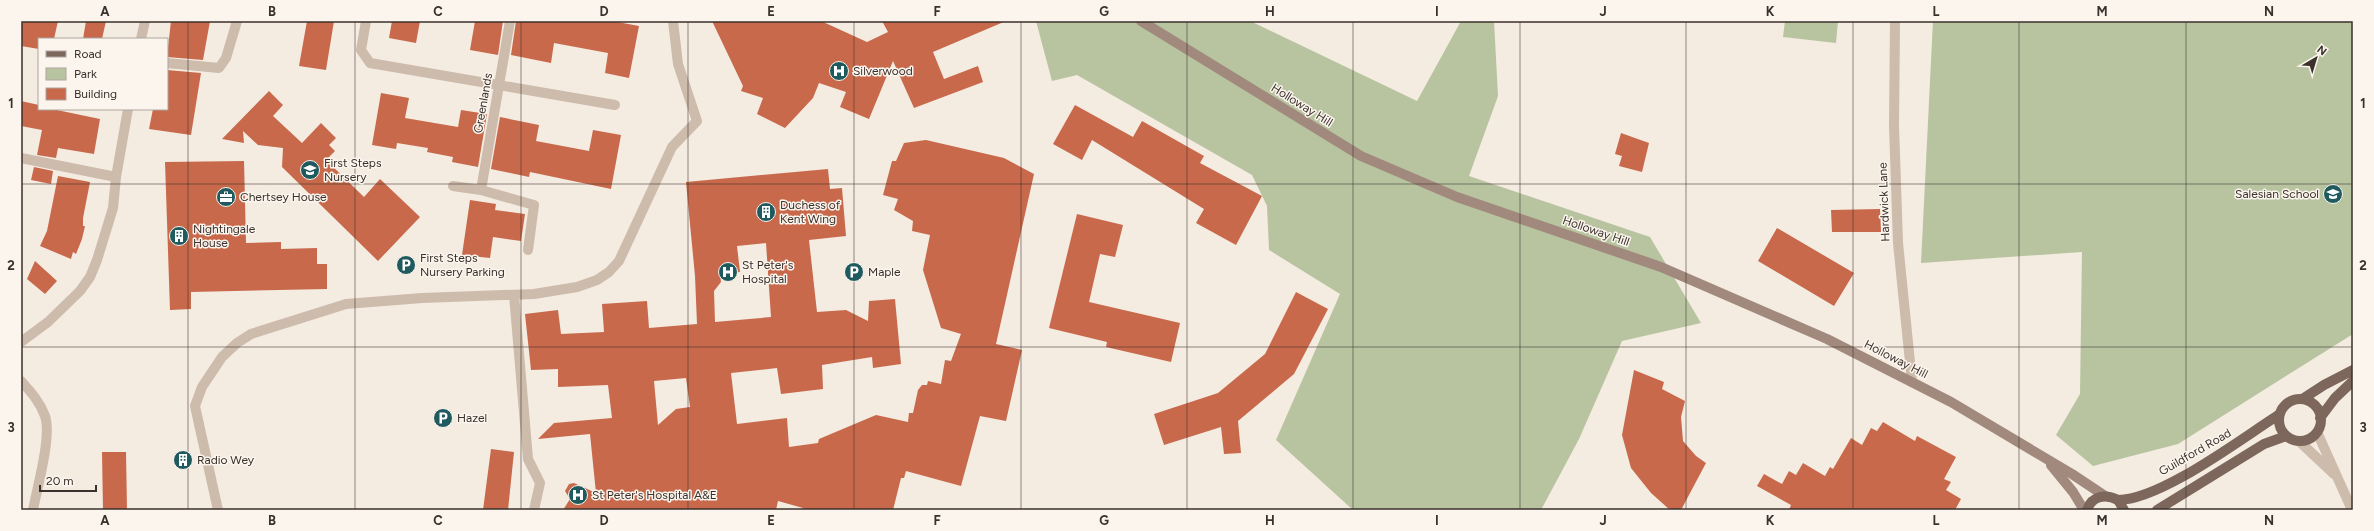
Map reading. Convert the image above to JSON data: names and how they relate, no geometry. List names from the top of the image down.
{
  "streets": {
    "main road": ["Holloway Hill", "Guildford Road"],
    "street": ["Greenlands", "Hardwick Lane"]
  },
  "crossings": [
    ["Holloway Hill", "Hardwick Lane"]
  ],
  "places": {
    "hospital": ["Silverwood", "St Peter's Hospital", "St Peter's Hospital A&E"],
    "school or university": ["First Steps Nursery", "Salesian School"],
    "office": ["Chertsey House"],
    "building": ["Duchess of Kent Wing", "Nightingale House", "Radio Wey"],
    "parking": ["First Steps Nursery Parking", "Maple", "Hazel"]
  },
  "legend": ["Road", "Park", "Building"],
  "scale_bar": "20 m",
  "north": "top right",
  "grid": {
    "columns": [
      "A",
      "B",
      "C",
      "D",
      "E",
      "F",
      "G",
      "H",
      "I",
      "J",
      "K",
      "L",
      "M",
      "N"
    ],
    "rows": ["1", "2", "3"]
  }
}
